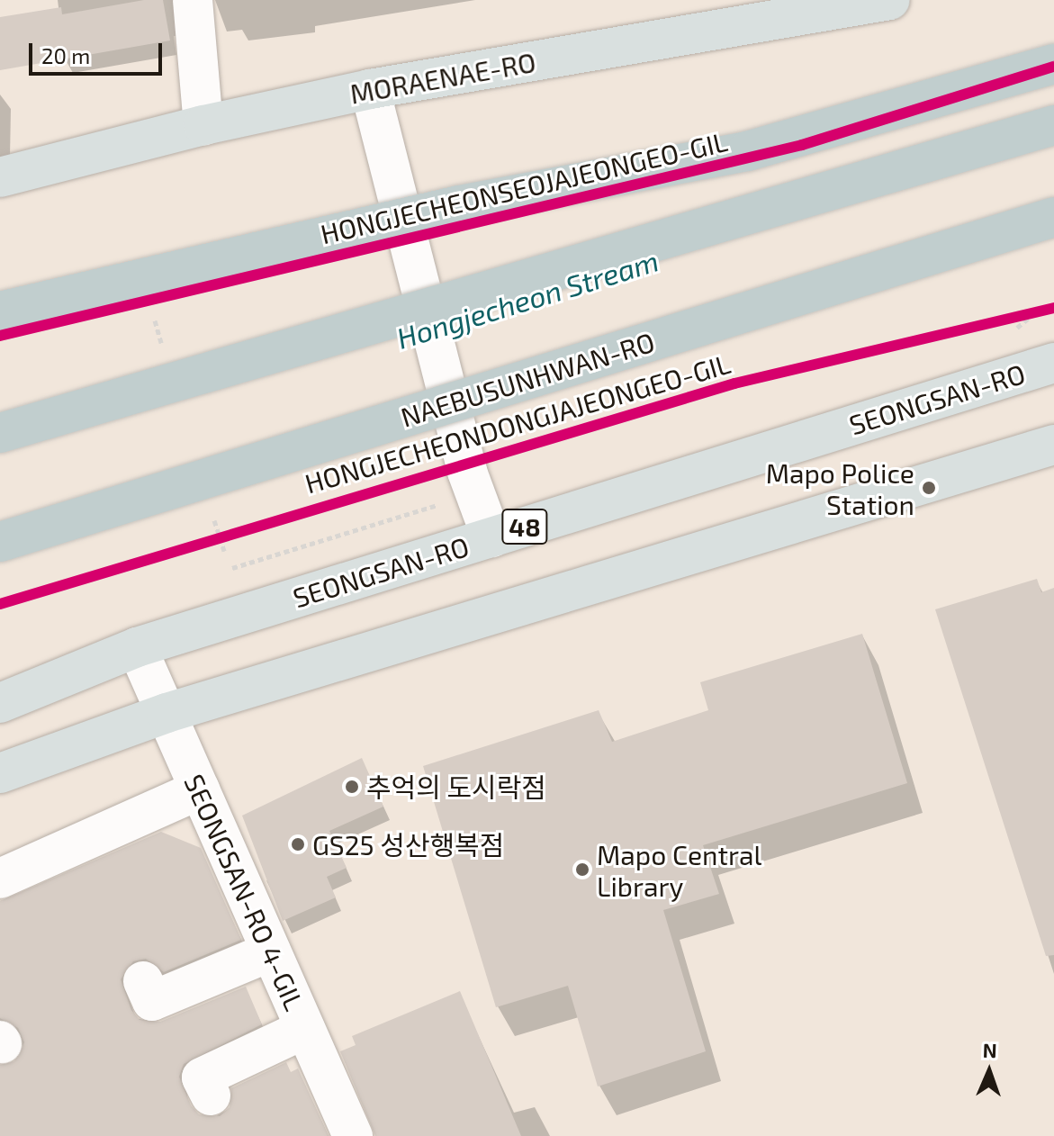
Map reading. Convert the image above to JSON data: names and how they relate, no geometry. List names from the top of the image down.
{
  "streets": {
    "highway": ["NAEBUSUNHWAN-RO"],
    "main road": ["MORAENAE-RO", "SEONGSAN-RO", "48"],
    "street": ["SEONGSAN-RO 4-GIL"],
    "cycle path": ["HONGJECHEONSEOJAJEONGEO-GIL", "HONGJECHEONDONGJAJEONGEO-GIL"]
  },
  "crossings": [
    ["SEONGSAN-RO", "SEONGSAN-RO 4-GIL"]
  ],
  "water": ["Hongjecheon Stream"],
  "places": [
    "Mapo Police Station",
    "추억의 도시락점",
    "GS25 성산행복점",
    "Mapo Central Library"
  ],
  "scale_bar": "20 m",
  "north": "top"
}
